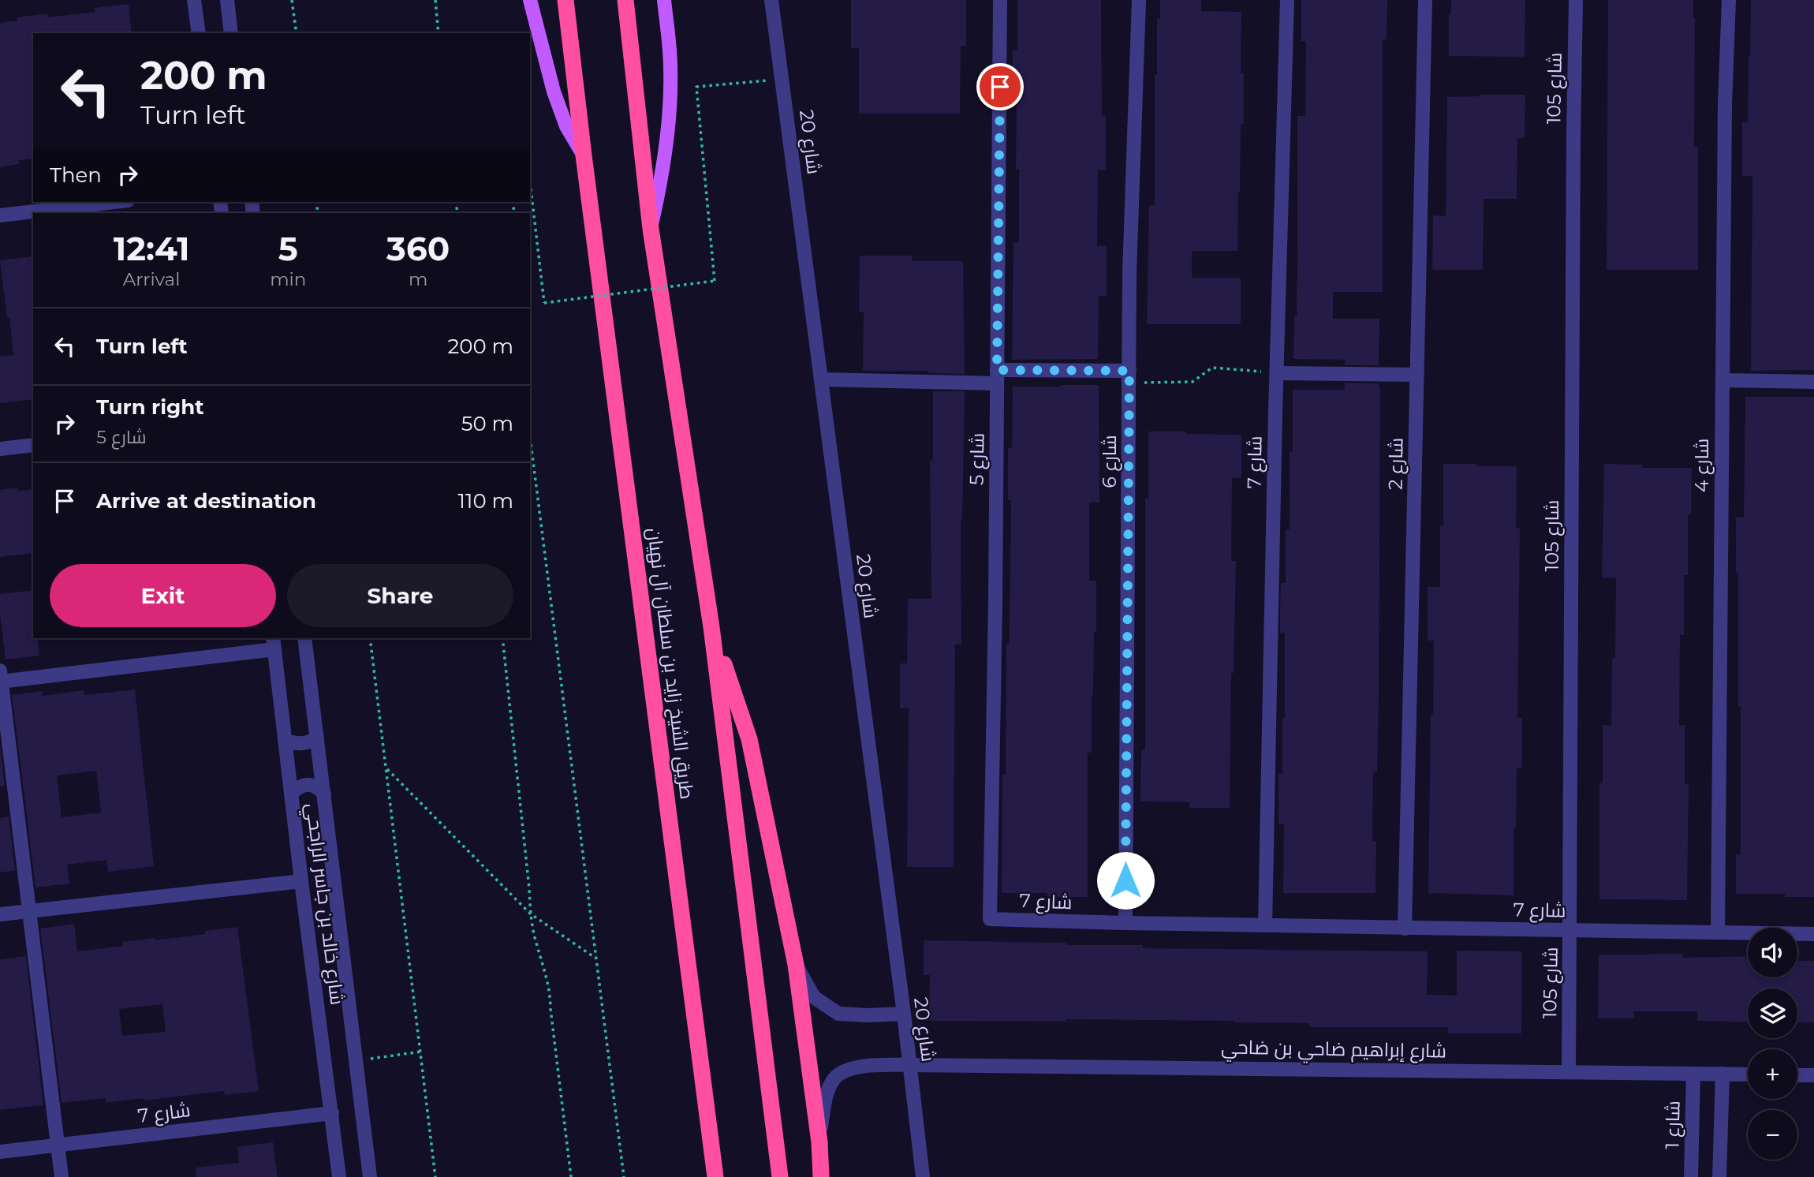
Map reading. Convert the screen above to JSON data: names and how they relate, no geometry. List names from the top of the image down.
{
  "streets": {
    "highway": ["طريق الشيخ زايد بن سلطان آل نهيان"],
    "street": [
      "شارع 105",
      "شارع 20",
      "شارع 5",
      "شارع 6",
      "شارع 7",
      "شارع 2",
      "شارع 4",
      "شارع خالد بن جاسر الراجحي",
      "شارع إبراهيم ضاحي بن ضاحي",
      "شارع 1"
    ]
  },
  "crossings": [
    ["شارع 105", "شارع 7"],
    ["شارع 105", "شارع إبراهيم ضاحي بن ضاحي"],
    ["شارع 20", "شارع إبراهيم ضاحي بن ضاحي"],
    ["شارع 5", "شارع 7"],
    ["شارع 6", "شارع 7"],
    ["شارع 7", "شارع 2"],
    ["شارع 7", "شارع 4"],
    ["شارع 7", "شارع خالد بن جاسر الراجحي"],
    ["شارع إبراهيم ضاحي بن ضاحي", "شارع 1"]
  ],
  "page": {
    "turn": ["200 m", "Turn left"],
    "then": "Then",
    "eta": [
      "12:41",
      "Arrival",
      "5",
      "min",
      "360",
      "m"
    ],
    "list": [
      {
        "name": "Turn left",
        "value": "200 m"
      },
      {
        "name": "Turn right",
        "note": "شارع 5",
        "value": "50 m"
      },
      {
        "name": "Arrive at destination",
        "value": "110 m"
      }
    ],
    "buttons": ["Exit", "Share"],
    "map_buttons": ["+", "−"]
  }
}
